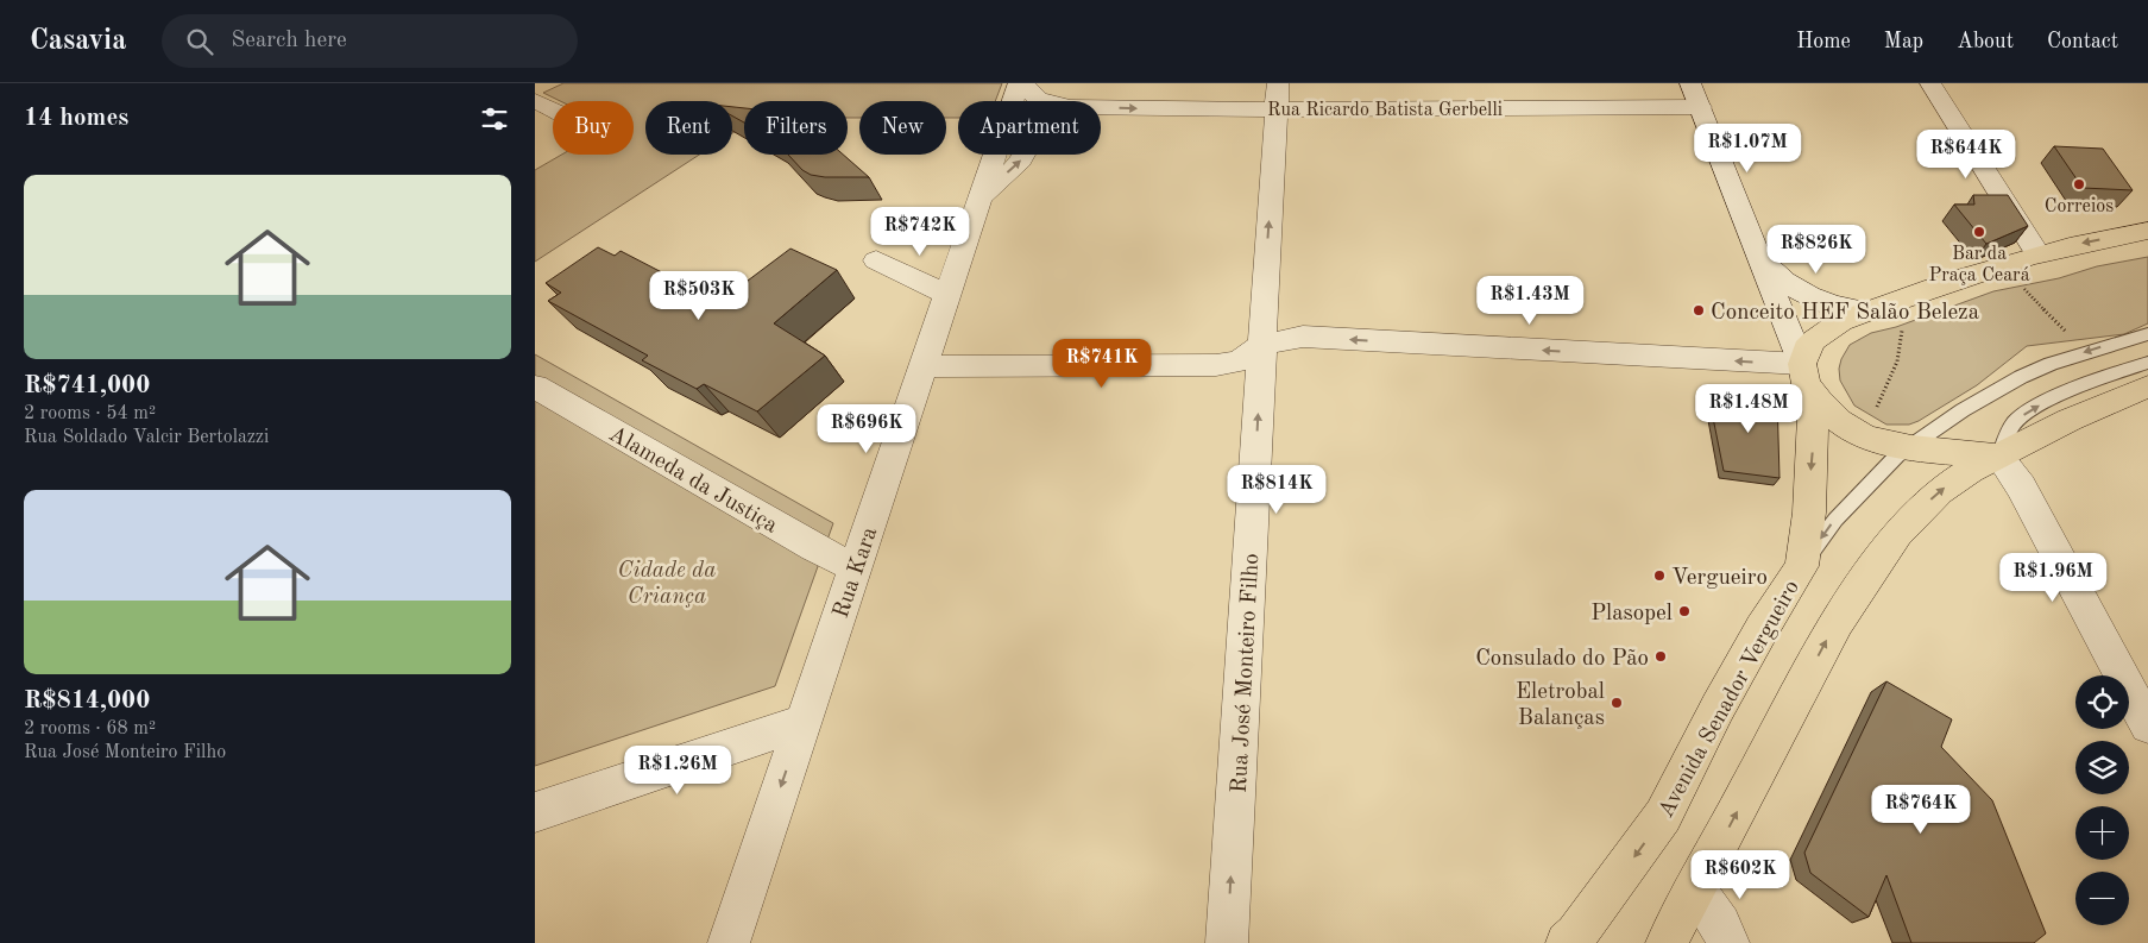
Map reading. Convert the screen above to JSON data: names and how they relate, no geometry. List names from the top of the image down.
{
  "streets": {
    "main road": ["Avenida Senador Vergueiro"],
    "street": [
      "Rua Ricardo Batista Gerbelli",
      "Alameda da Justiça",
      "Rua Kara",
      "Rua José Monteiro Filho"
    ]
  },
  "crossings": [
    ["Rua Ricardo Batista Gerbelli", "Rua Kara"],
    ["Rua Ricardo Batista Gerbelli", "Rua José Monteiro Filho"],
    ["Alameda da Justiça", "Rua Kara"]
  ],
  "one_way": ["Rua José Monteiro Filho", "Avenida Senador Vergueiro"],
  "parks": ["Cidade da Criança"],
  "places": [
    "Correios",
    "Bar da Praça Ceará",
    "Conceito HEF Salão Beleza",
    "Vergueiro",
    "Plasopel",
    "Consulado do Pão",
    "Eletrobal Balanças"
  ],
  "page": {
    "header": "Casavia",
    "search": "Search here",
    "nav": [
      "Home",
      "Map",
      "About",
      "Contact"
    ],
    "heading": "14 homes",
    "chip": [
      "Buy",
      "Rent",
      "Filters",
      "New",
      "Apartment"
    ],
    "price": [
      "R$1.07M",
      "R$644K",
      "R$742K",
      "R$826K",
      "R$503K",
      "R$1.43M",
      "R$741K",
      "R$1.48M",
      "R$696K",
      "R$814K",
      "R$1.96M",
      "R$1.26M",
      "R$764K",
      "R$602K"
    ],
    "list": [
      {
        "name": "R$741,000",
        "note": "2 rooms · 54 m² · Rua Soldado Valcir Bertolazzi"
      },
      {
        "name": "R$814,000",
        "note": "2 rooms · 68 m² · Rua José Monteiro Filho"
      }
    ],
    "map_buttons": ["+", "−"]
  }
}
